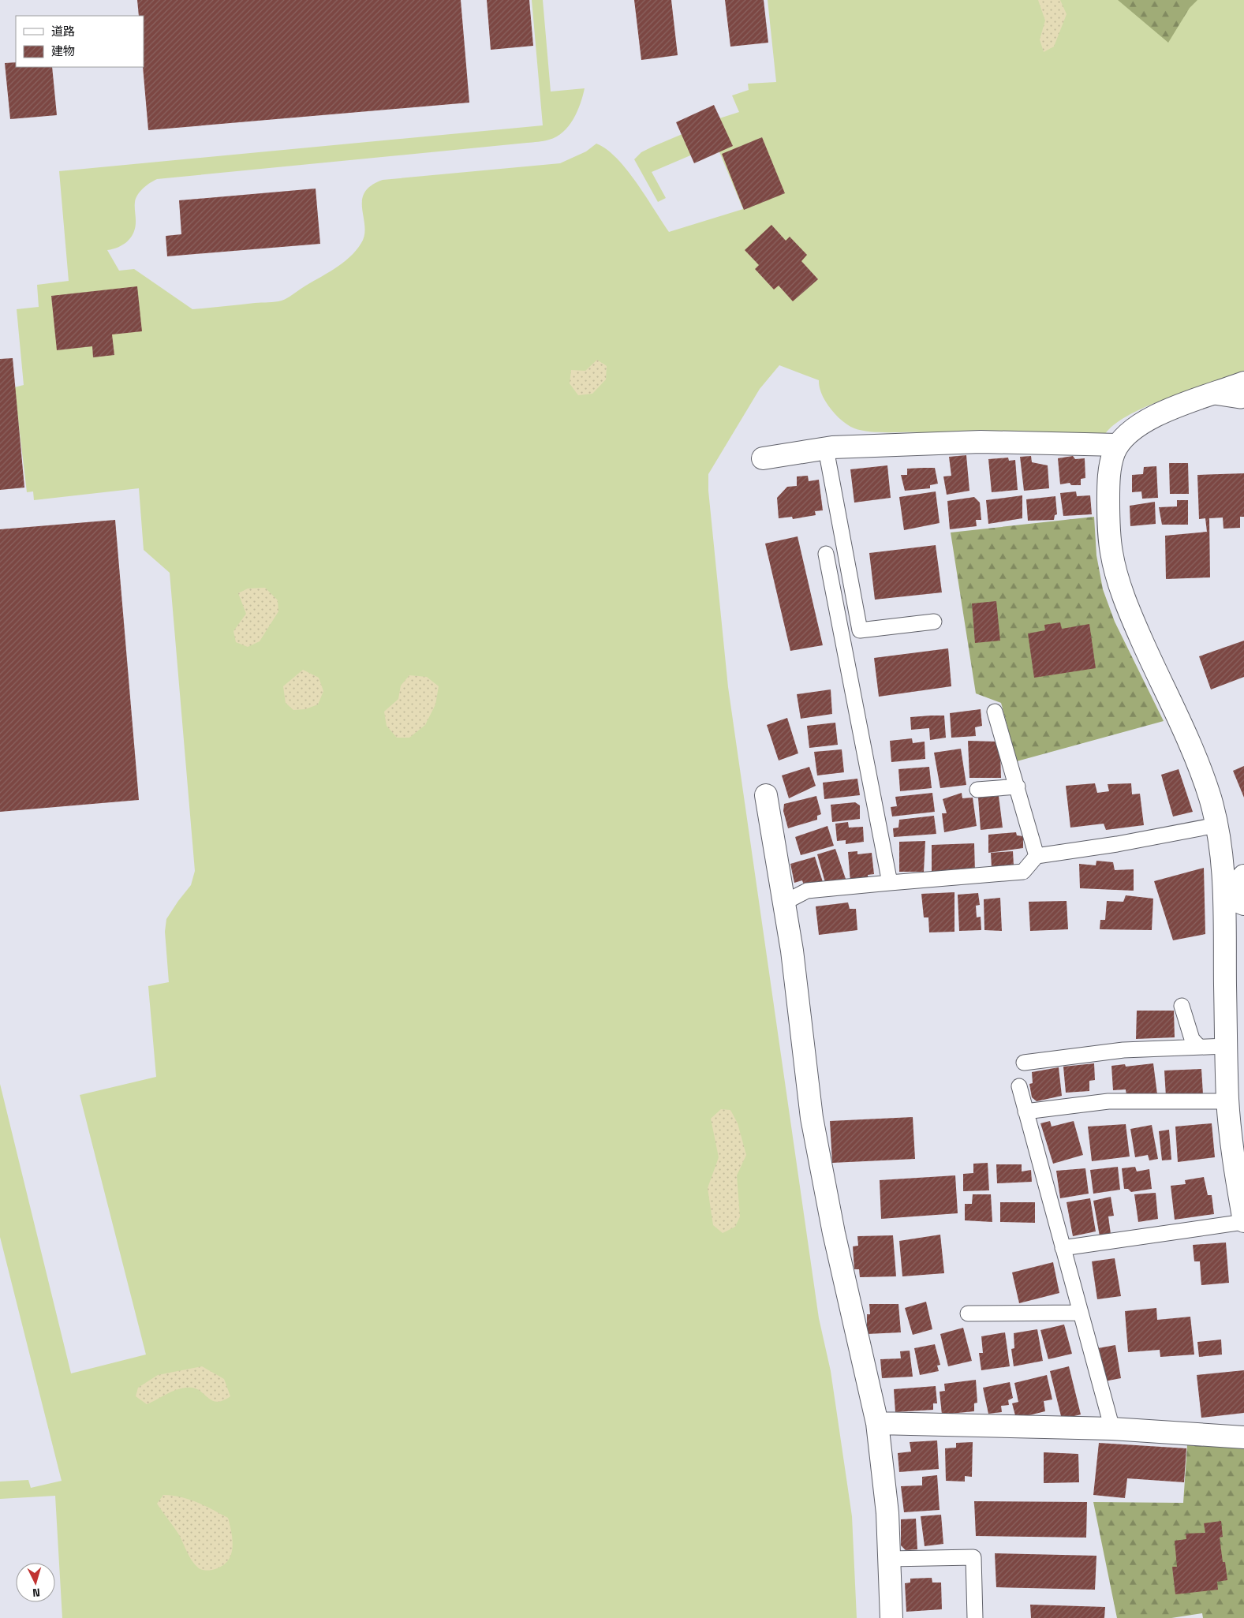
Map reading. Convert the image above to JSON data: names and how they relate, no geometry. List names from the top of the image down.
{
  "legend": ["道路", "建物"],
  "north": "bottom"
}
